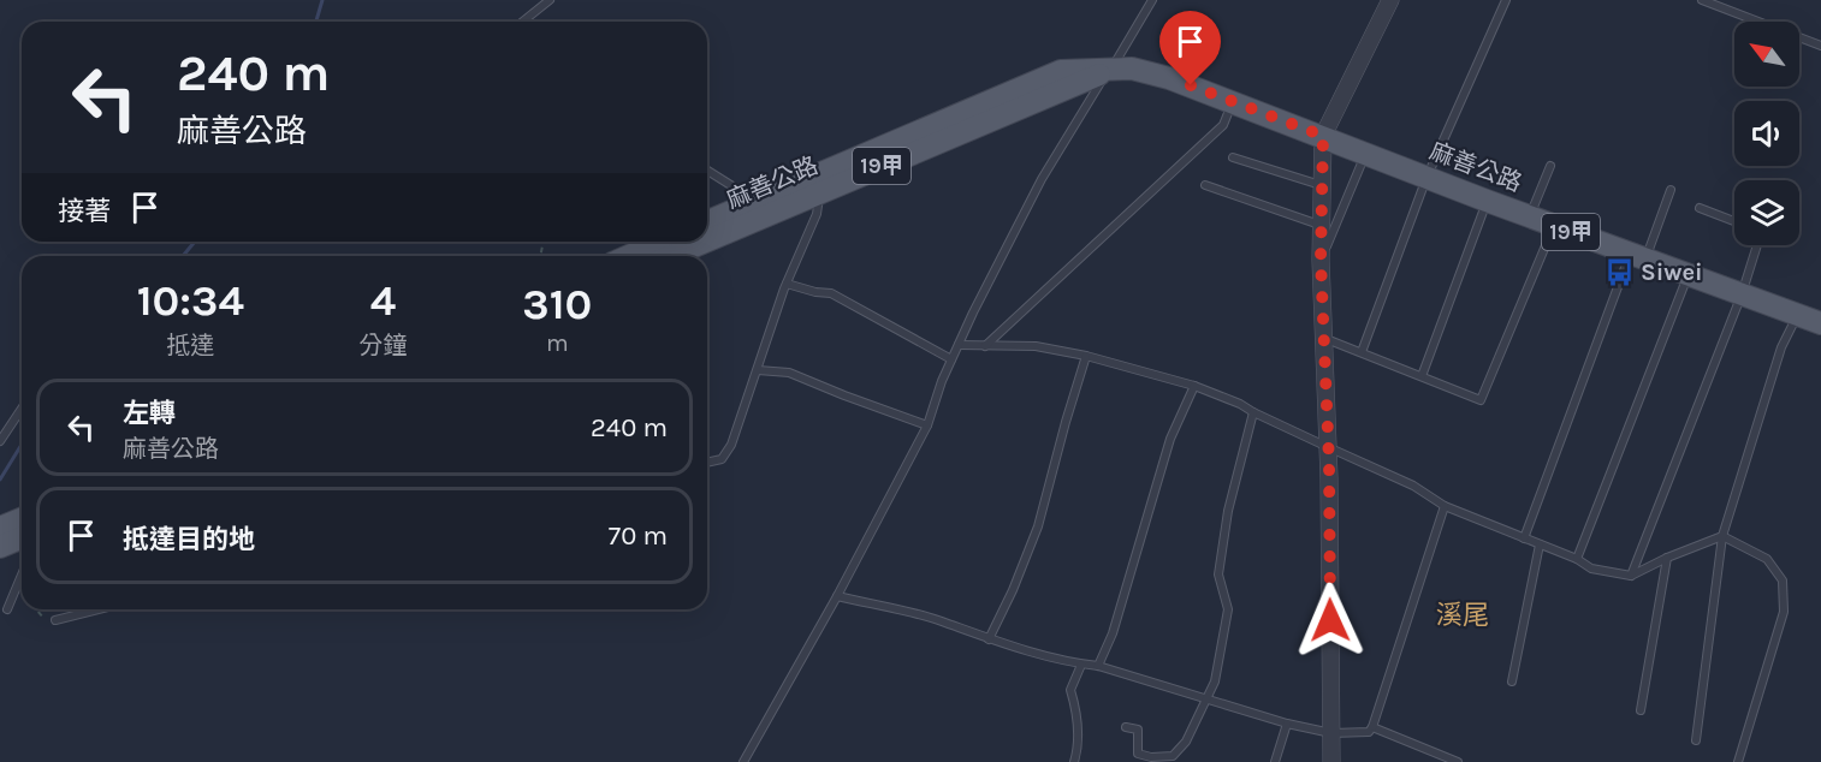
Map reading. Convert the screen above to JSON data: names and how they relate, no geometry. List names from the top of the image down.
{
  "streets": {
    "main road": ["19甲", "麻善公路"]
  },
  "districts": ["溪尾"],
  "places": {
    "bus stop": ["Siwei"]
  },
  "north": "top left",
  "page": {
    "turn": ["240 m", "麻善公路"],
    "then": "接著",
    "eta": [
      "10:34",
      "抵達",
      "4",
      "分鐘",
      "310",
      "m"
    ],
    "list": [
      {
        "name": "左轉",
        "note": "麻善公路",
        "value": "240 m"
      },
      {
        "name": "抵達目的地",
        "value": "70 m"
      }
    ]
  }
}
